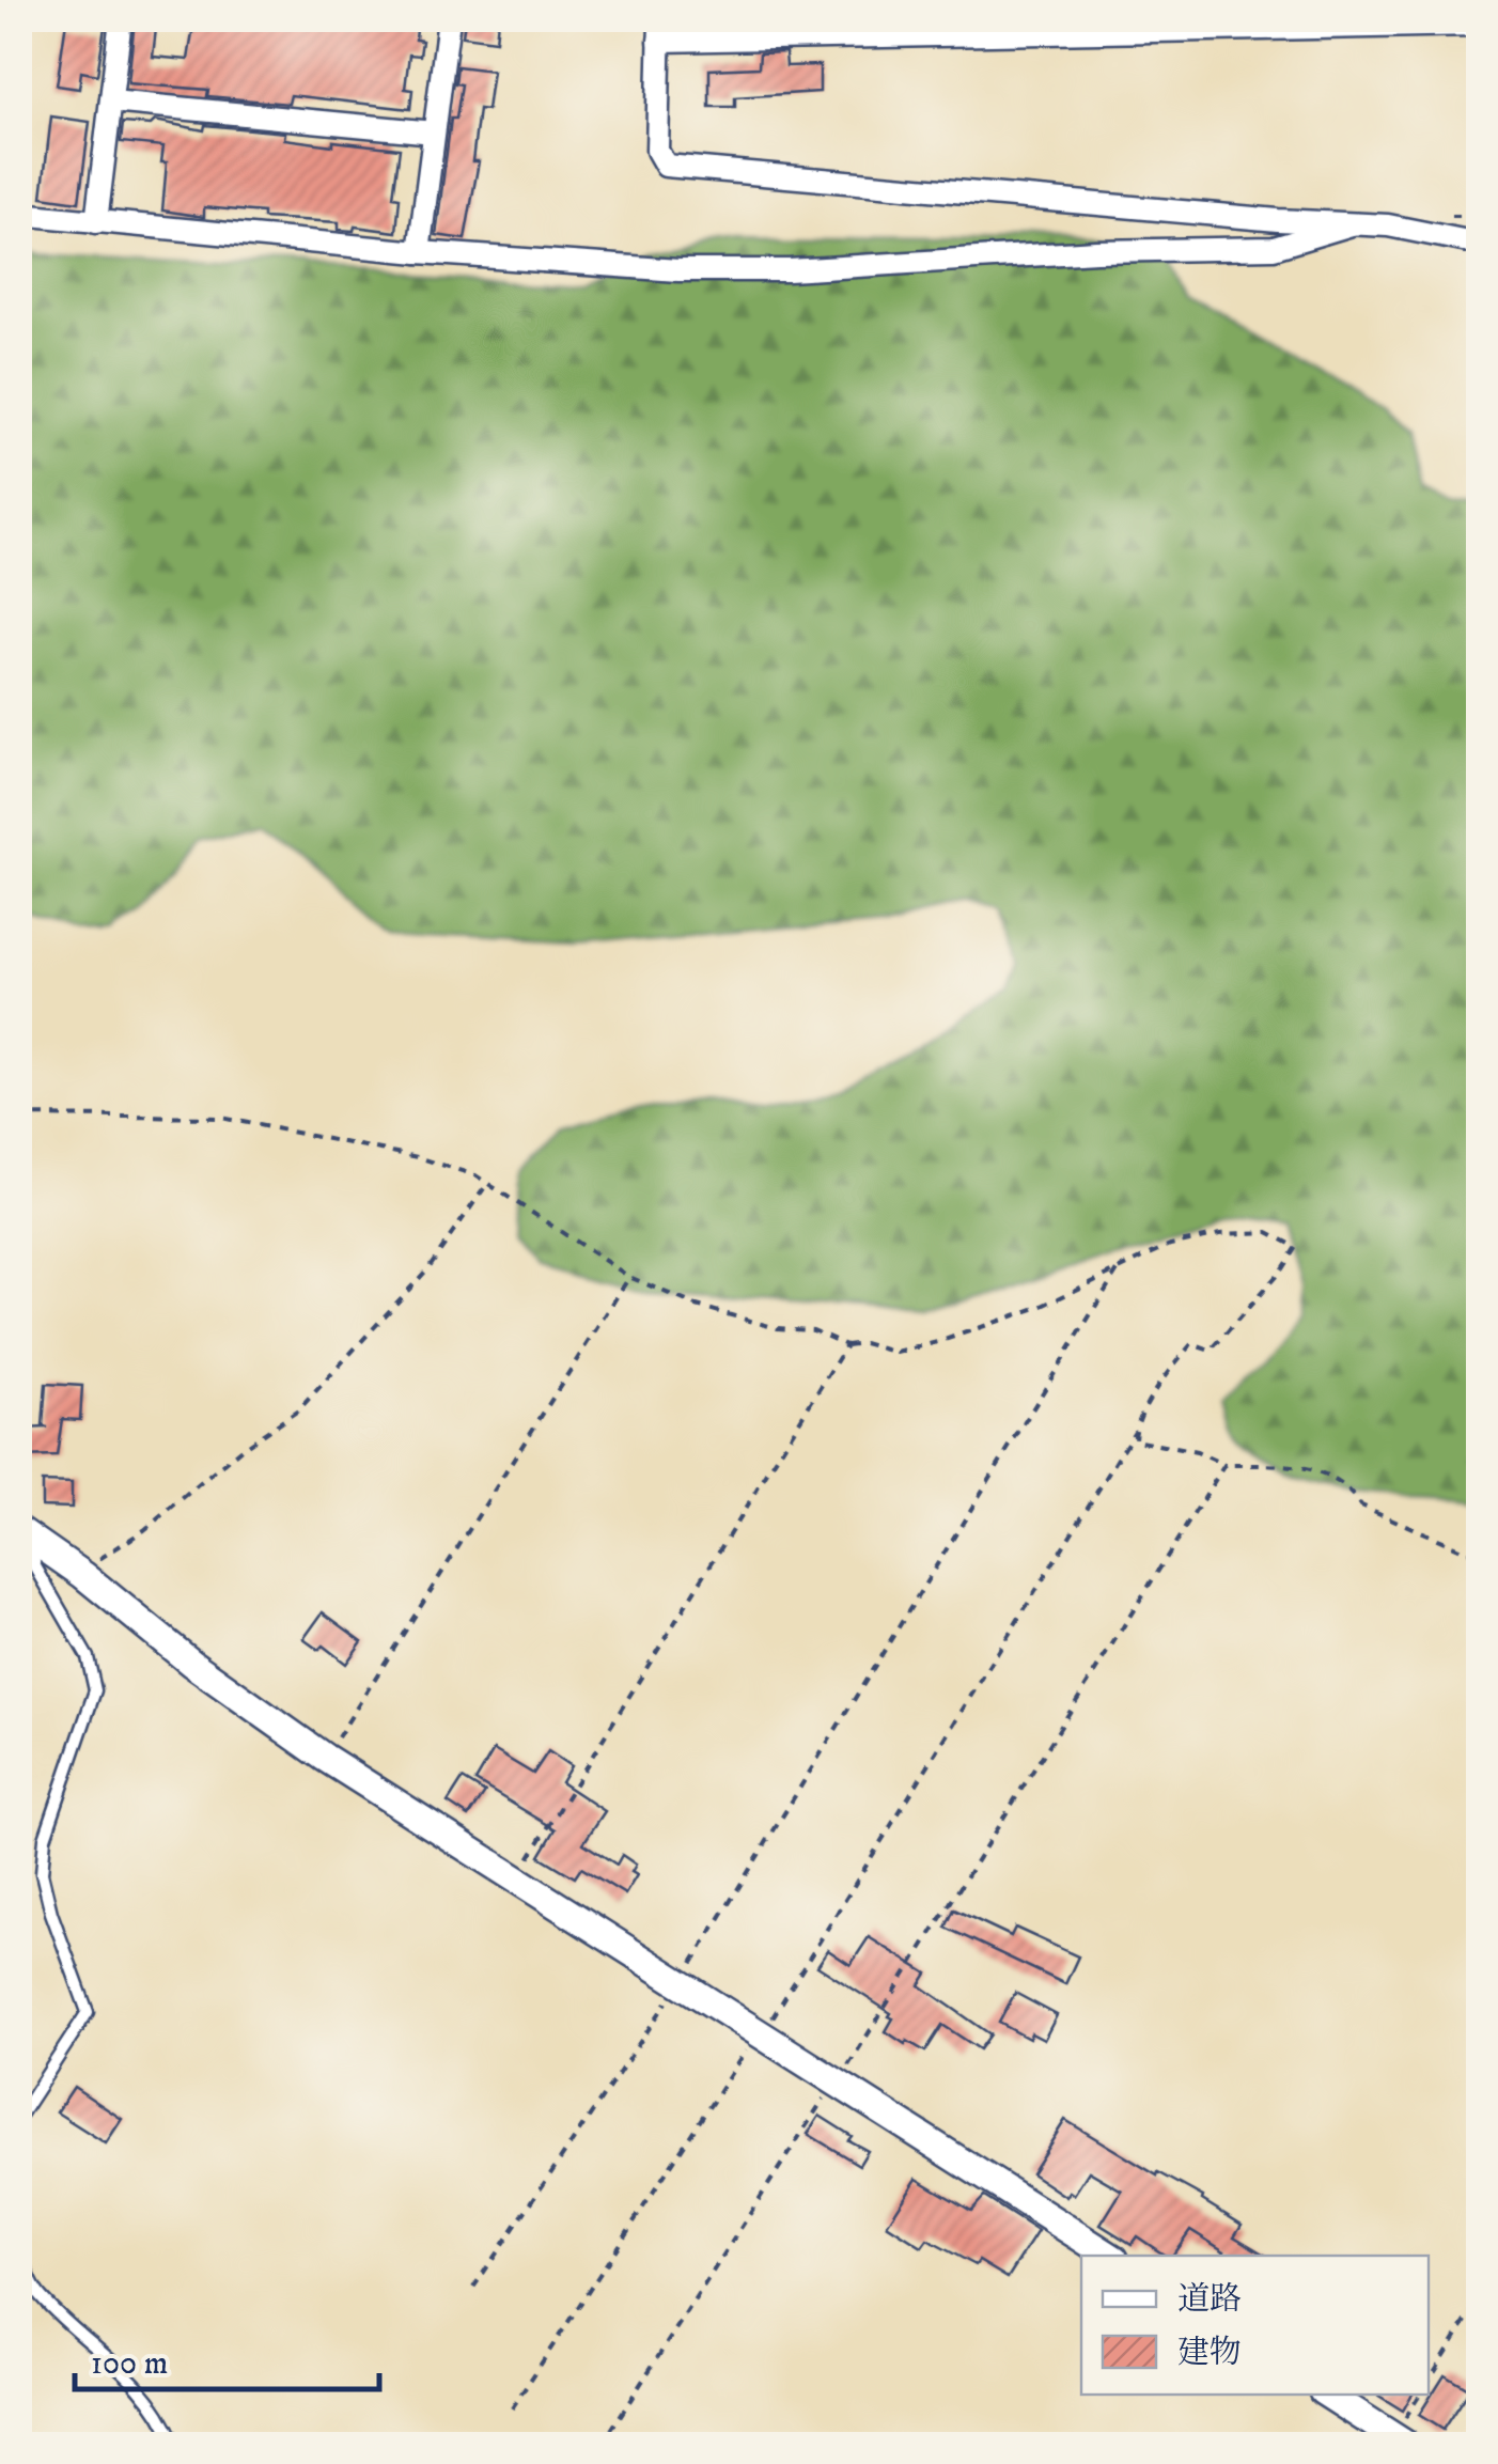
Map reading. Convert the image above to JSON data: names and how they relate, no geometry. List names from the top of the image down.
{
  "legend": ["道路", "建物"],
  "scale_bar": "100 m"
}
